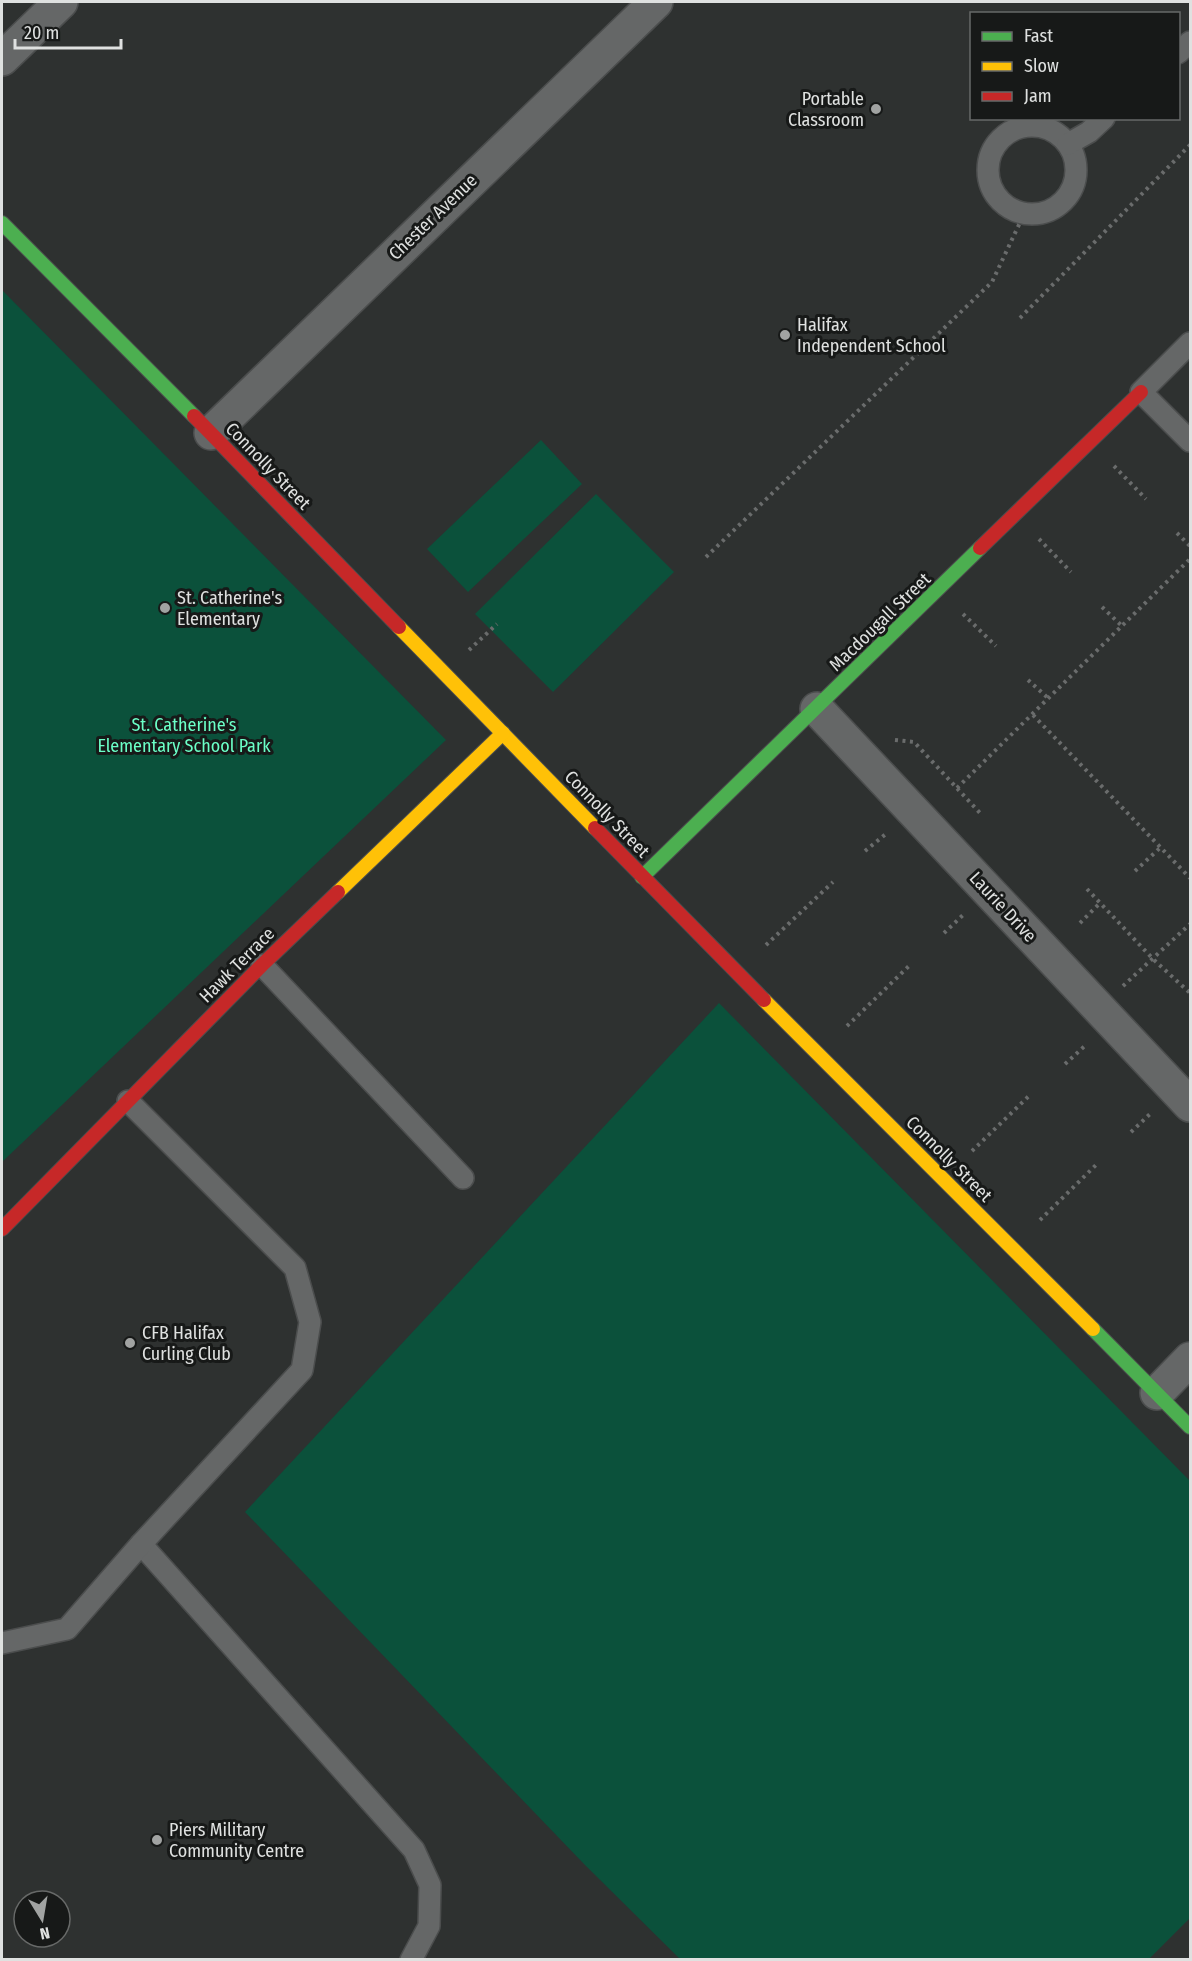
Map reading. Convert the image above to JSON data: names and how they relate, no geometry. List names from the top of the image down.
{
  "streets": {
    "street": [
      "Chester Avenue",
      "Connolly Street",
      "Macdougall Street",
      "Laurie Drive",
      "Hawk Terrace"
    ]
  },
  "crossings": [
    ["Chester Avenue", "Connolly Street"],
    ["Connolly Street", "Macdougall Street"],
    ["Connolly Street", "Hawk Terrace"],
    ["Macdougall Street", "Laurie Drive"]
  ],
  "parks": ["St. Catherine's Elementary School Park"],
  "places": [
    "Portable Classroom",
    "Halifax Independent School",
    "St. Catherine's Elementary",
    "CFB Halifax Curling Club",
    "Piers Military Community Centre"
  ],
  "legend": ["Fast", "Slow", "Jam"],
  "scale_bar": "20 m",
  "north": "bottom"
}
